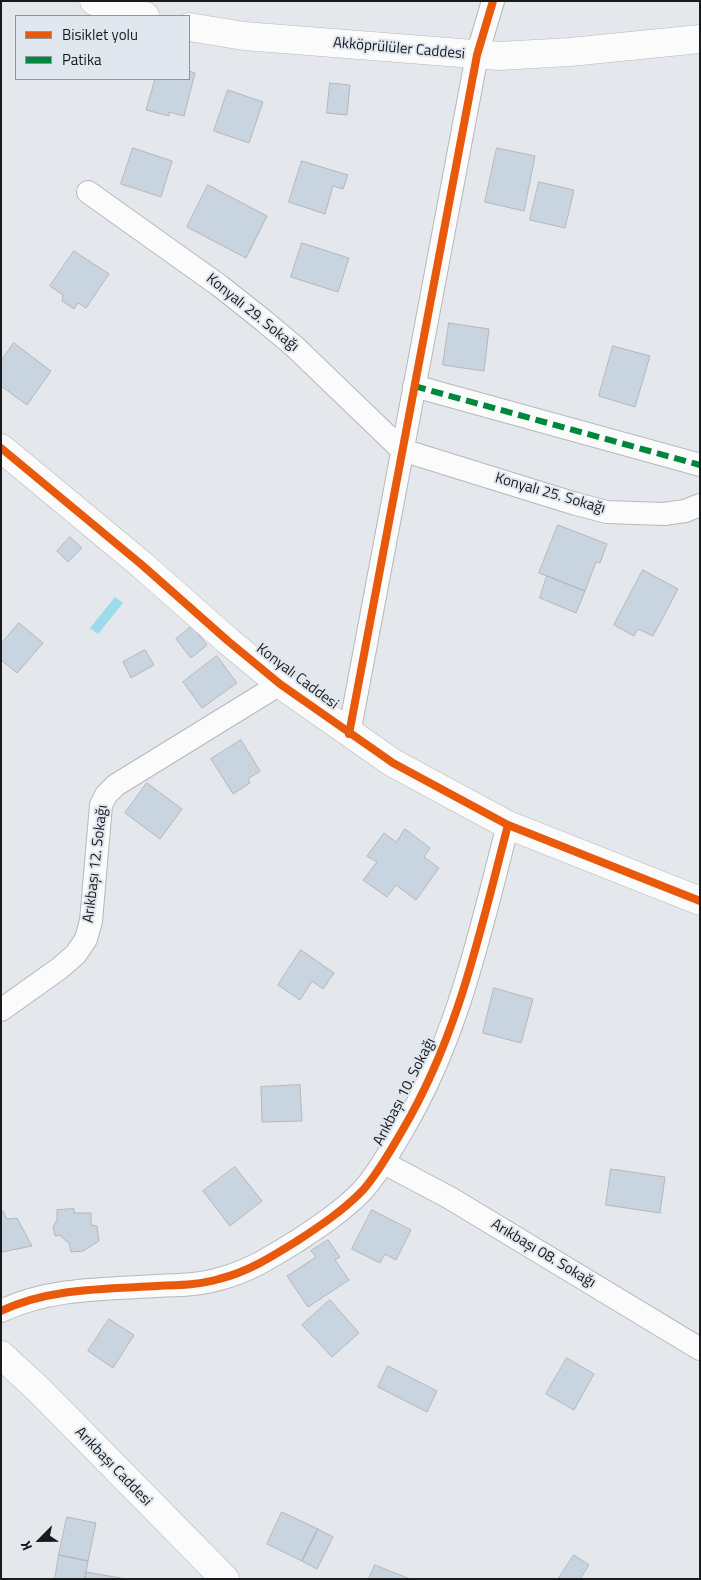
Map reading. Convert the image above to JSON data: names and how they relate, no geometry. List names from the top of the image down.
{
  "streets": {
    "street": [
      "Akköprülüler Caddesi",
      "Konyalı 29. Sokağı",
      "Konyalı 25. Sokağı",
      "Konyalı Caddesi",
      "Arıkbaşı 12. Sokağı",
      "Arıkbaşı 10. Sokağı",
      "Arıkbaşı 08. Sokağı",
      "Arıkbaşı Caddesi"
    ]
  },
  "crossings": [
    ["Konyalı 29. Sokağı", "Konyalı 25. Sokağı"],
    ["Konyalı Caddesi", "Arıkbaşı 12. Sokağı"],
    ["Konyalı Caddesi", "Arıkbaşı 10. Sokağı"],
    ["Arıkbaşı 10. Sokağı", "Arıkbaşı 08. Sokağı"]
  ],
  "legend": ["Bisiklet yolu", "Patika"],
  "north": "bottom left"
}
